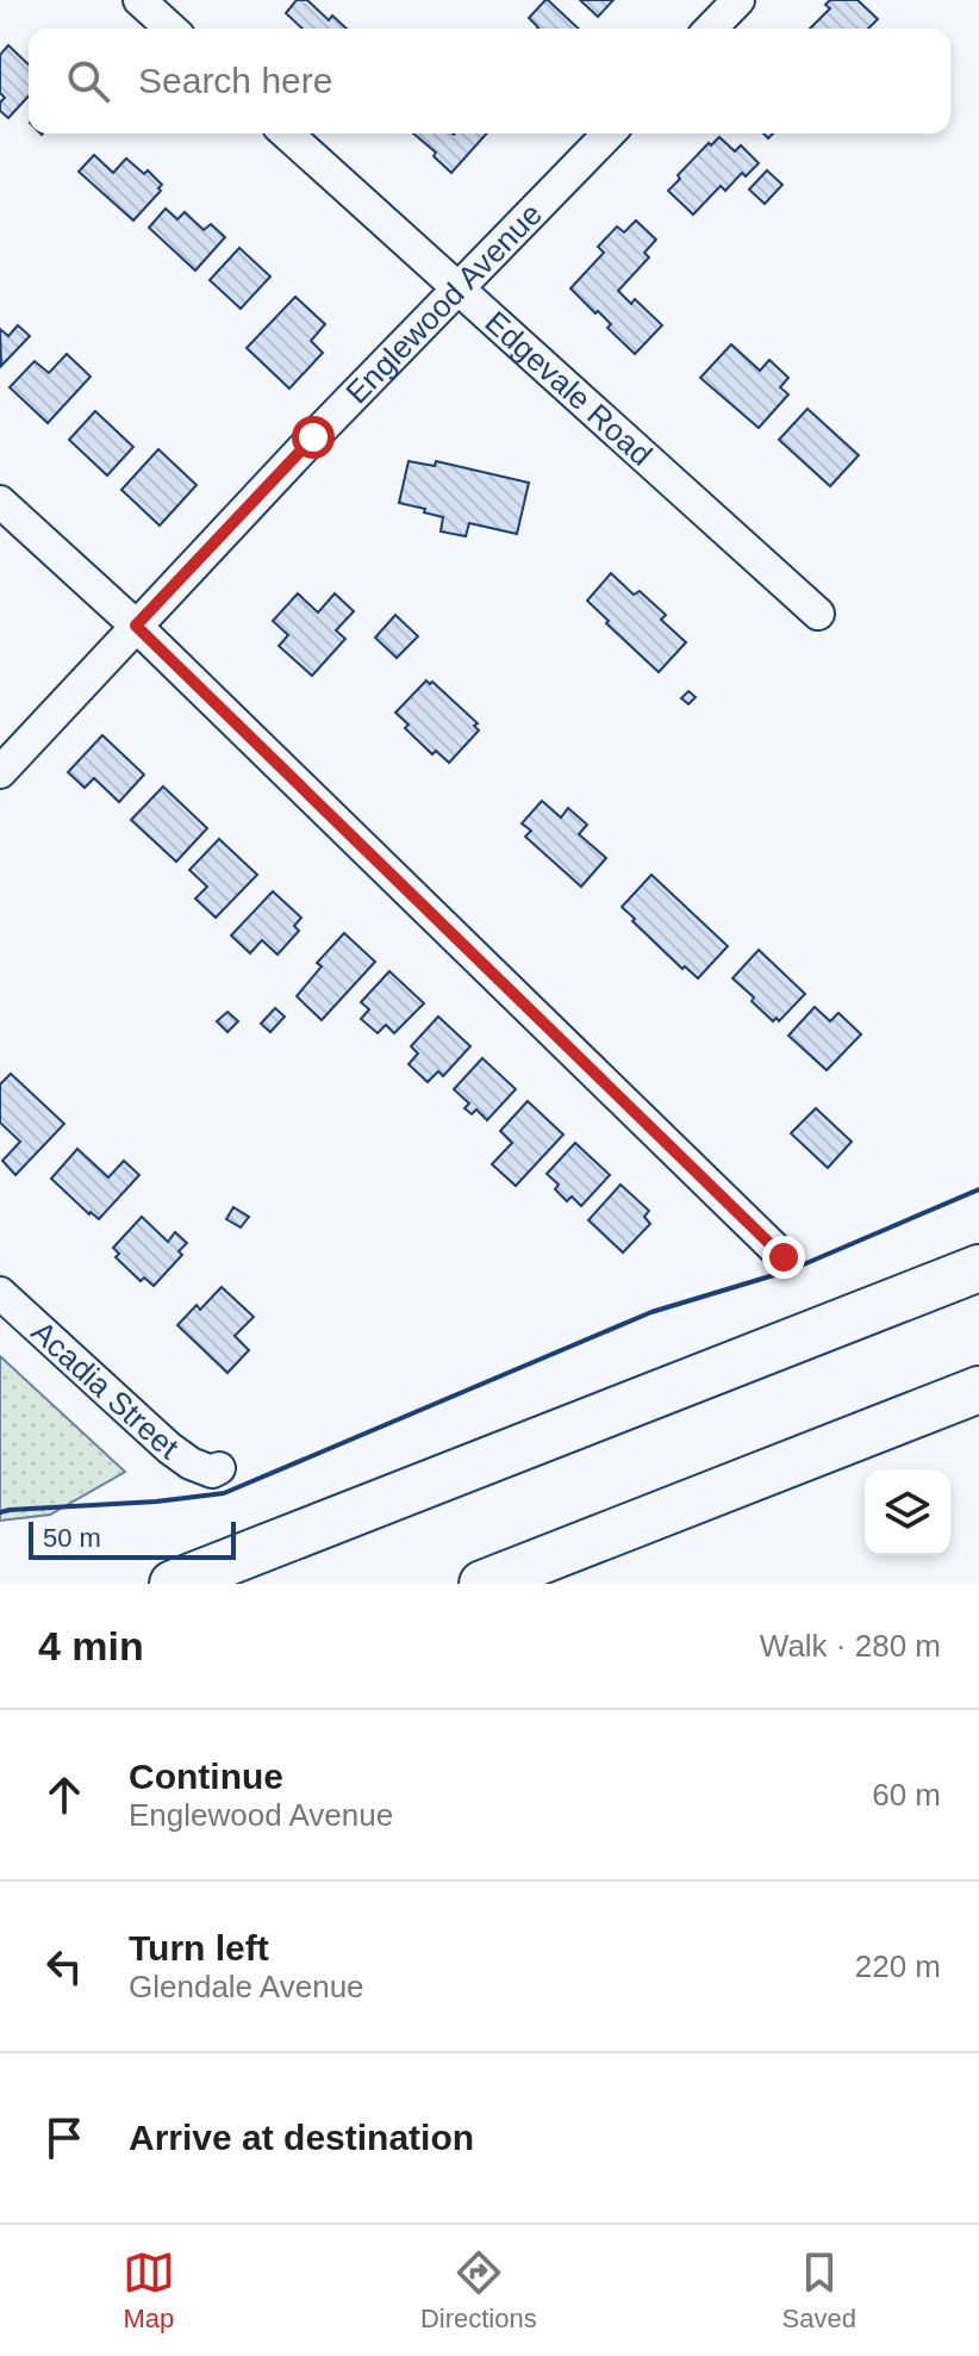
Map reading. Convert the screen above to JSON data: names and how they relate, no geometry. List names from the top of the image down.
{
  "streets": {
    "street": ["Englewood Avenue", "Edgevale Road", "Acadia Street"]
  },
  "crossings": [
    ["Englewood Avenue", "Edgevale Road"]
  ],
  "scale_bar": "50 m",
  "page": {
    "search": "Search here",
    "scale": "50 m",
    "heading": ["4 min", "Walk · 280 m"],
    "list": [
      ["Continue", "Englewood Avenue", "60 m"],
      ["Turn left", "Glendale Avenue", "220 m"],
      "Arrive at destination"
    ],
    "nav": ["Map", "Directions", "Saved"]
  }
}
